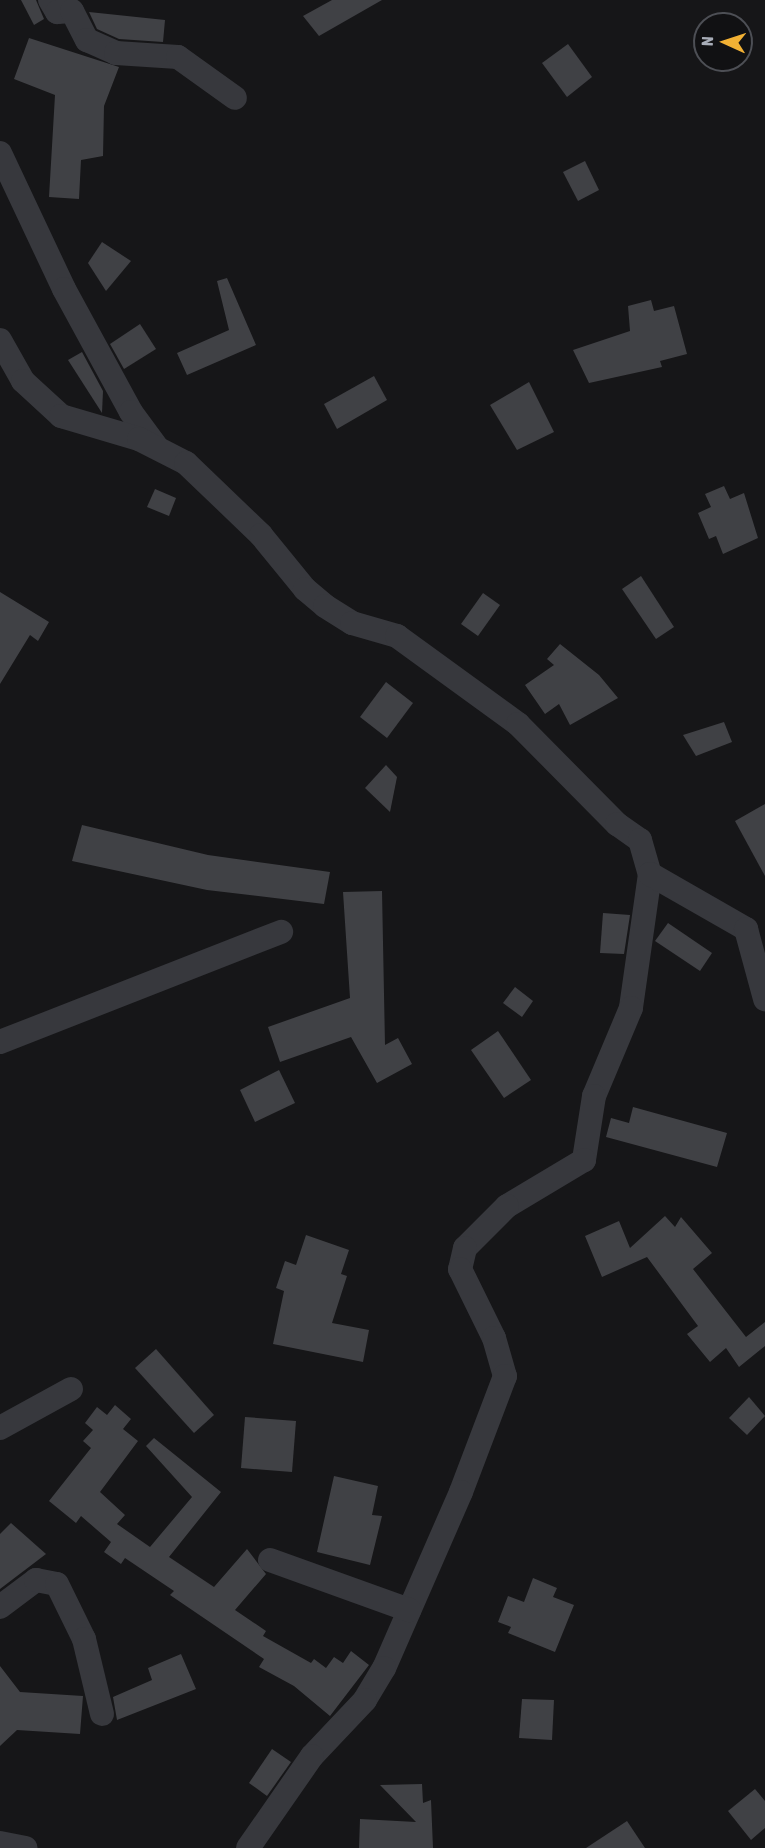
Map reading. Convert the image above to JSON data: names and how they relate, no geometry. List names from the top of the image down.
{
  "north": "left"
}
